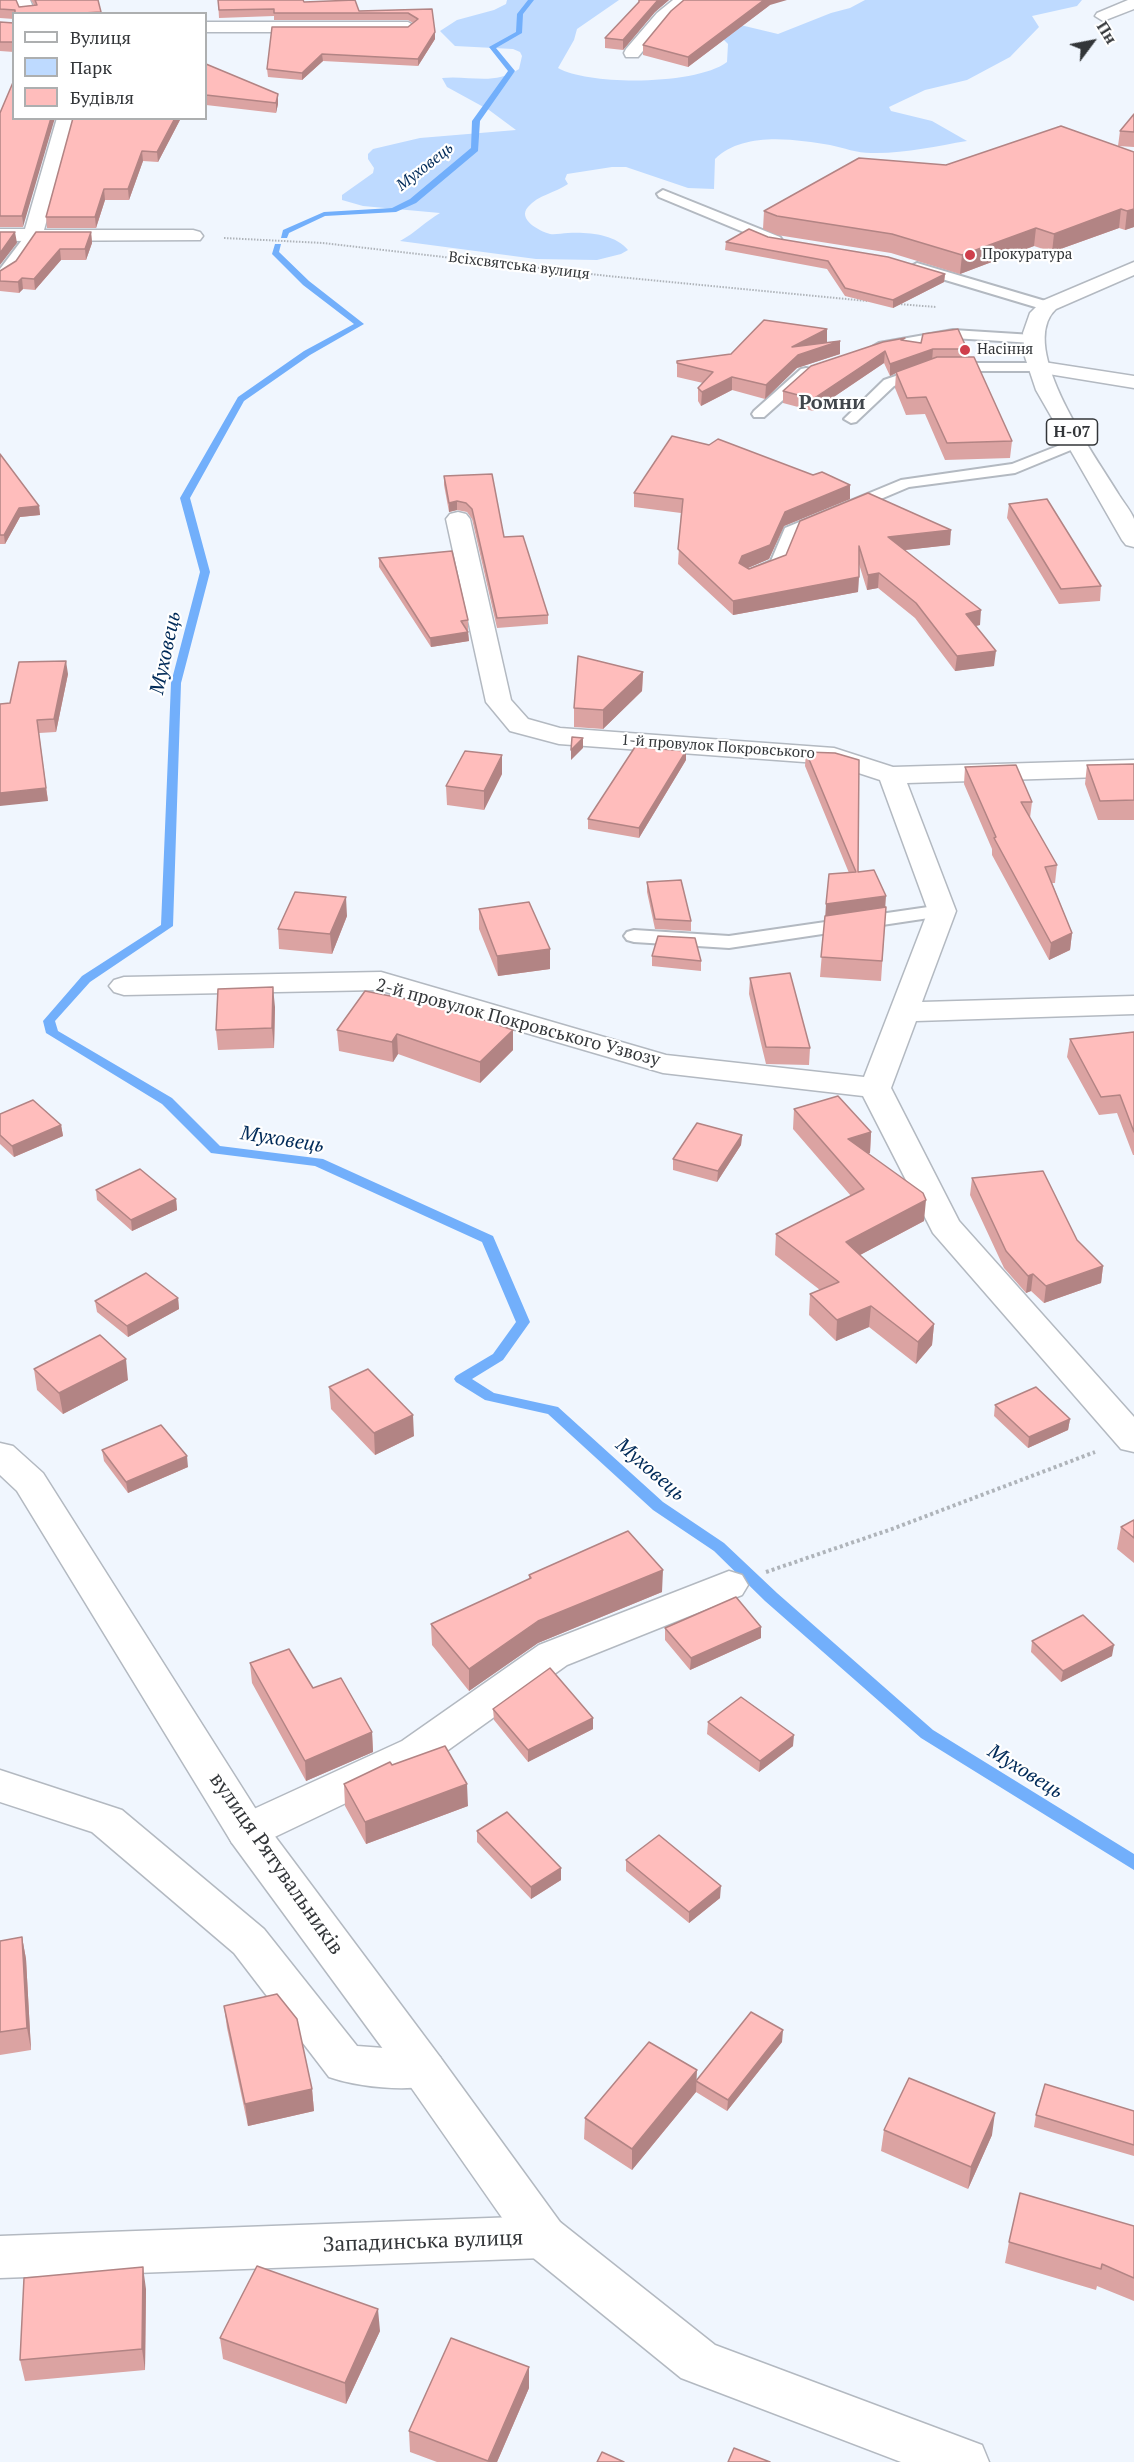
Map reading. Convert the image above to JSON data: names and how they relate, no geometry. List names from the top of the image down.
{
  "streets": {
    "street": [
      "Н-07",
      "1-й провулок Покровського",
      "2-й провулок Покровського Узвозу",
      "вулиця Рятувальників",
      "Западинська вулиця"
    ],
    "path": ["Всіхсвятська вулиця"]
  },
  "crossings": [
    ["вулиця Рятувальників", "Западинська вулиця"]
  ],
  "districts": ["Ромни"],
  "water": ["Муховець"],
  "places": ["Прокуратура", "Насіння"],
  "legend": ["Вулиця", "Парк", "Будівля"],
  "north": "top right"
}
